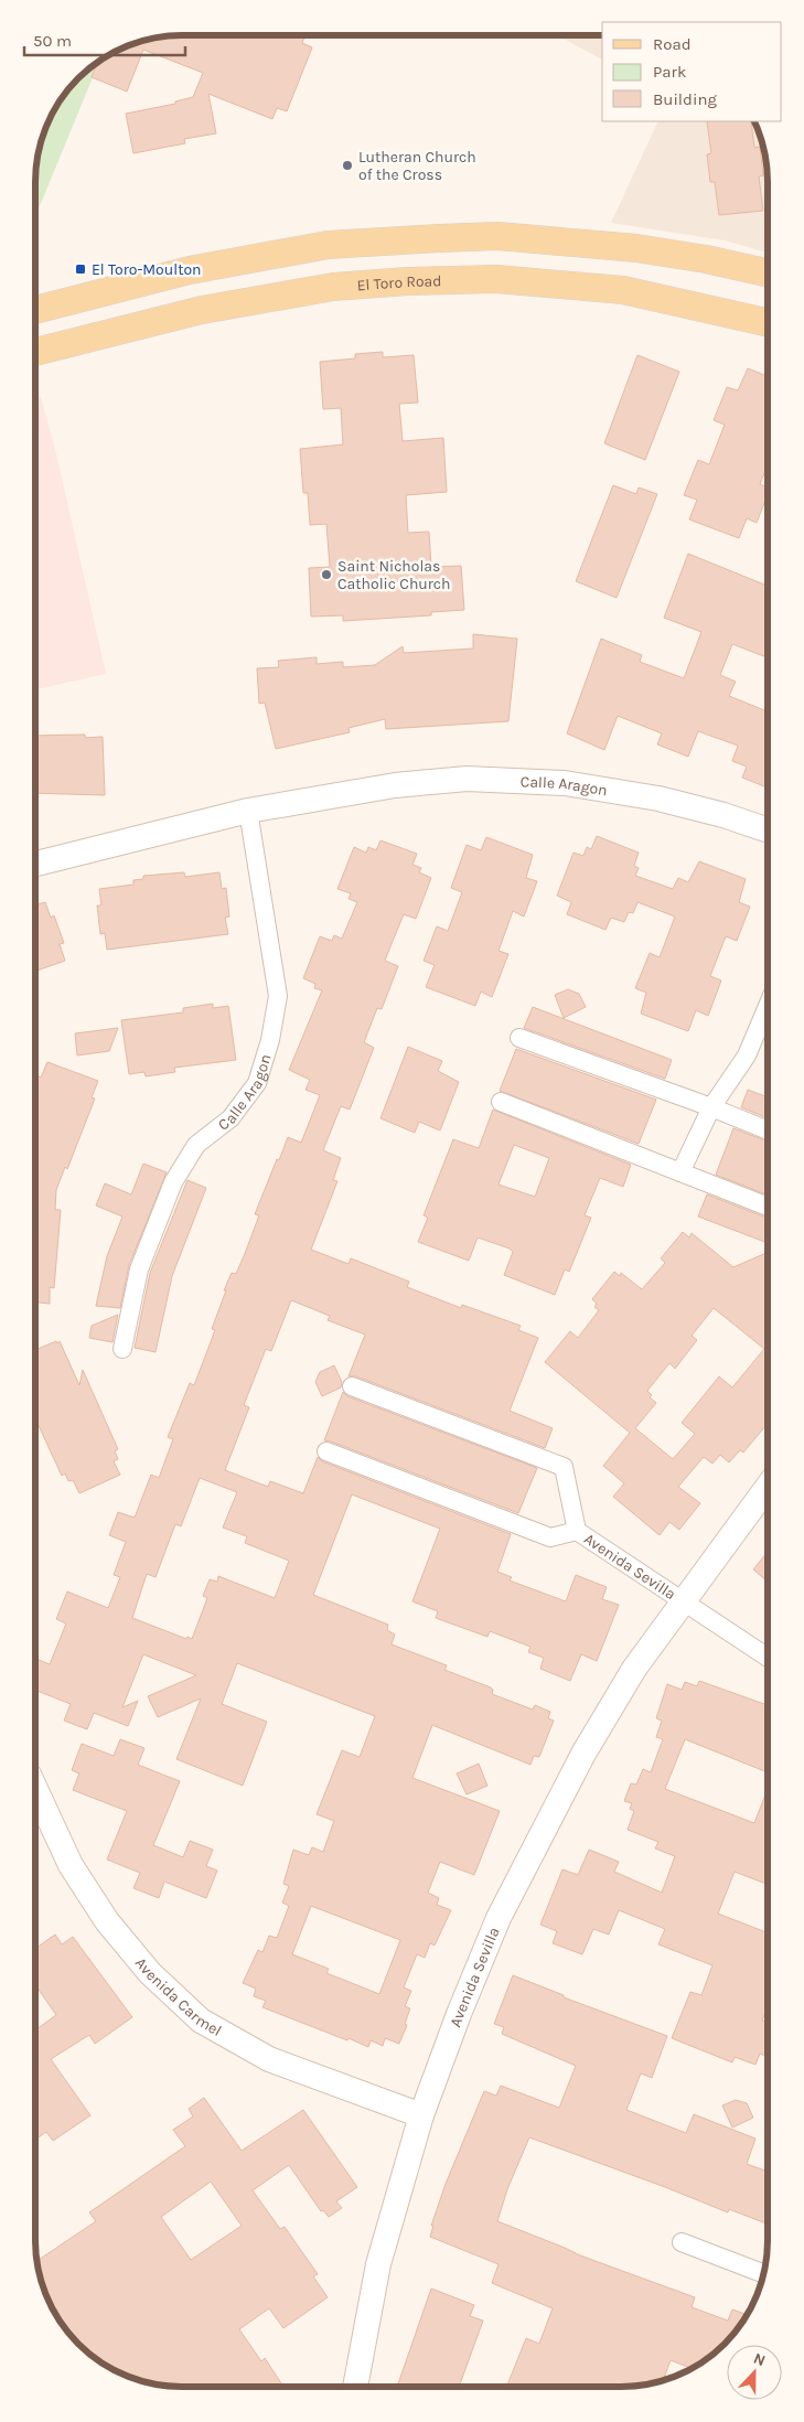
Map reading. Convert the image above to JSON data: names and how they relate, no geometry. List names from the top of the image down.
{
  "streets": {
    "main road": ["El Toro Road"],
    "street": ["Calle Aragon", "Avenida Sevilla", "Avenida Carmel"]
  },
  "crossings": [
    ["Avenida Sevilla", "Avenida Carmel"]
  ],
  "places": {
    "other": ["Lutheran Church of the Cross", "Saint Nicholas Catholic Church"],
    "transit": ["El Toro-Moulton"]
  },
  "legend": ["Road", "Park", "Building"],
  "scale_bar": "50 m",
  "north": "top"
}
